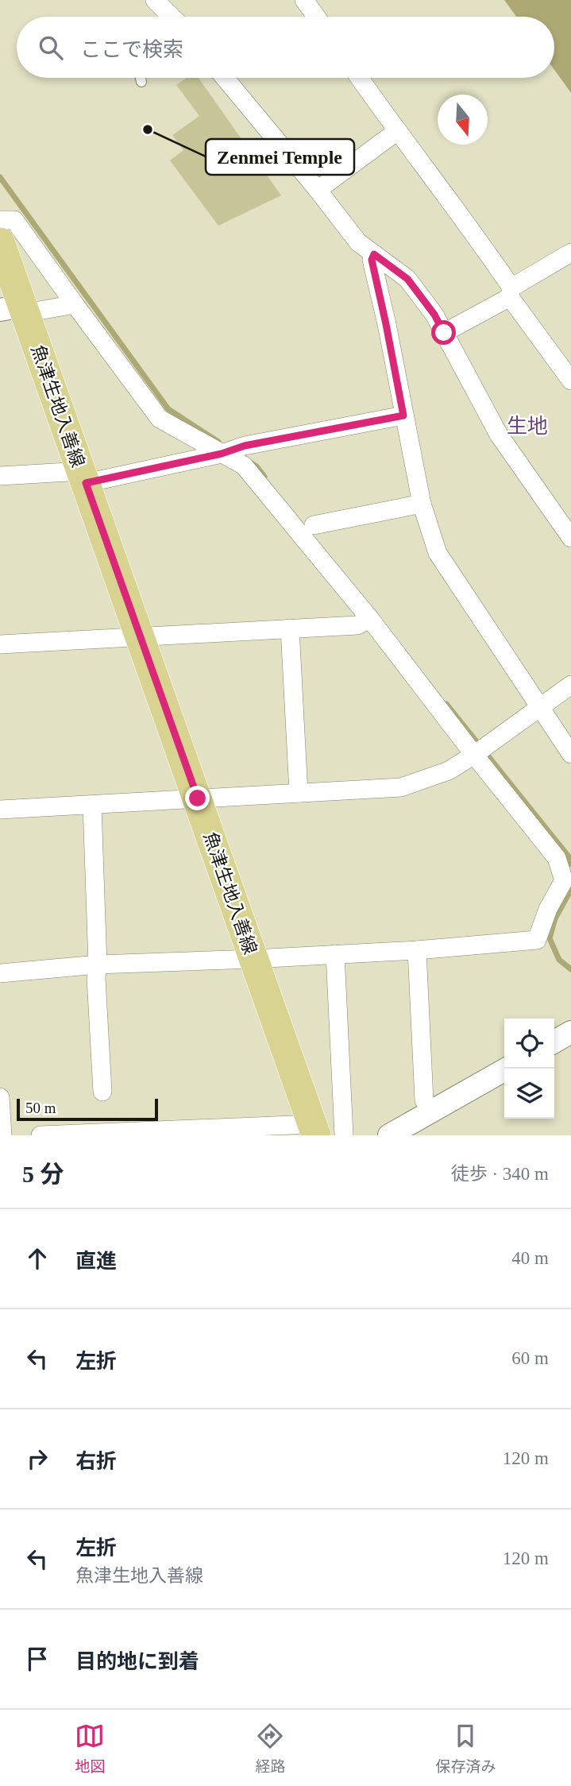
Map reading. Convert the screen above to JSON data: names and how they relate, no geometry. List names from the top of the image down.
{
  "streets": {
    "main road": ["魚津生地入善線"]
  },
  "districts": ["生地"],
  "places": ["Zenmei Temple"],
  "scale_bar": "50 m",
  "north": "bottom",
  "page": {
    "search": "ここで検索",
    "scale": "50 m",
    "heading": ["5 分", "徒歩 · 340 m"],
    "list": [
      ["直進", "40 m"],
      ["左折", "60 m"],
      ["右折", "120 m"],
      ["左折", "魚津生地入善線", "120 m"],
      "目的地に到着"
    ],
    "nav": ["地図", "経路", "保存済み"]
  }
}
